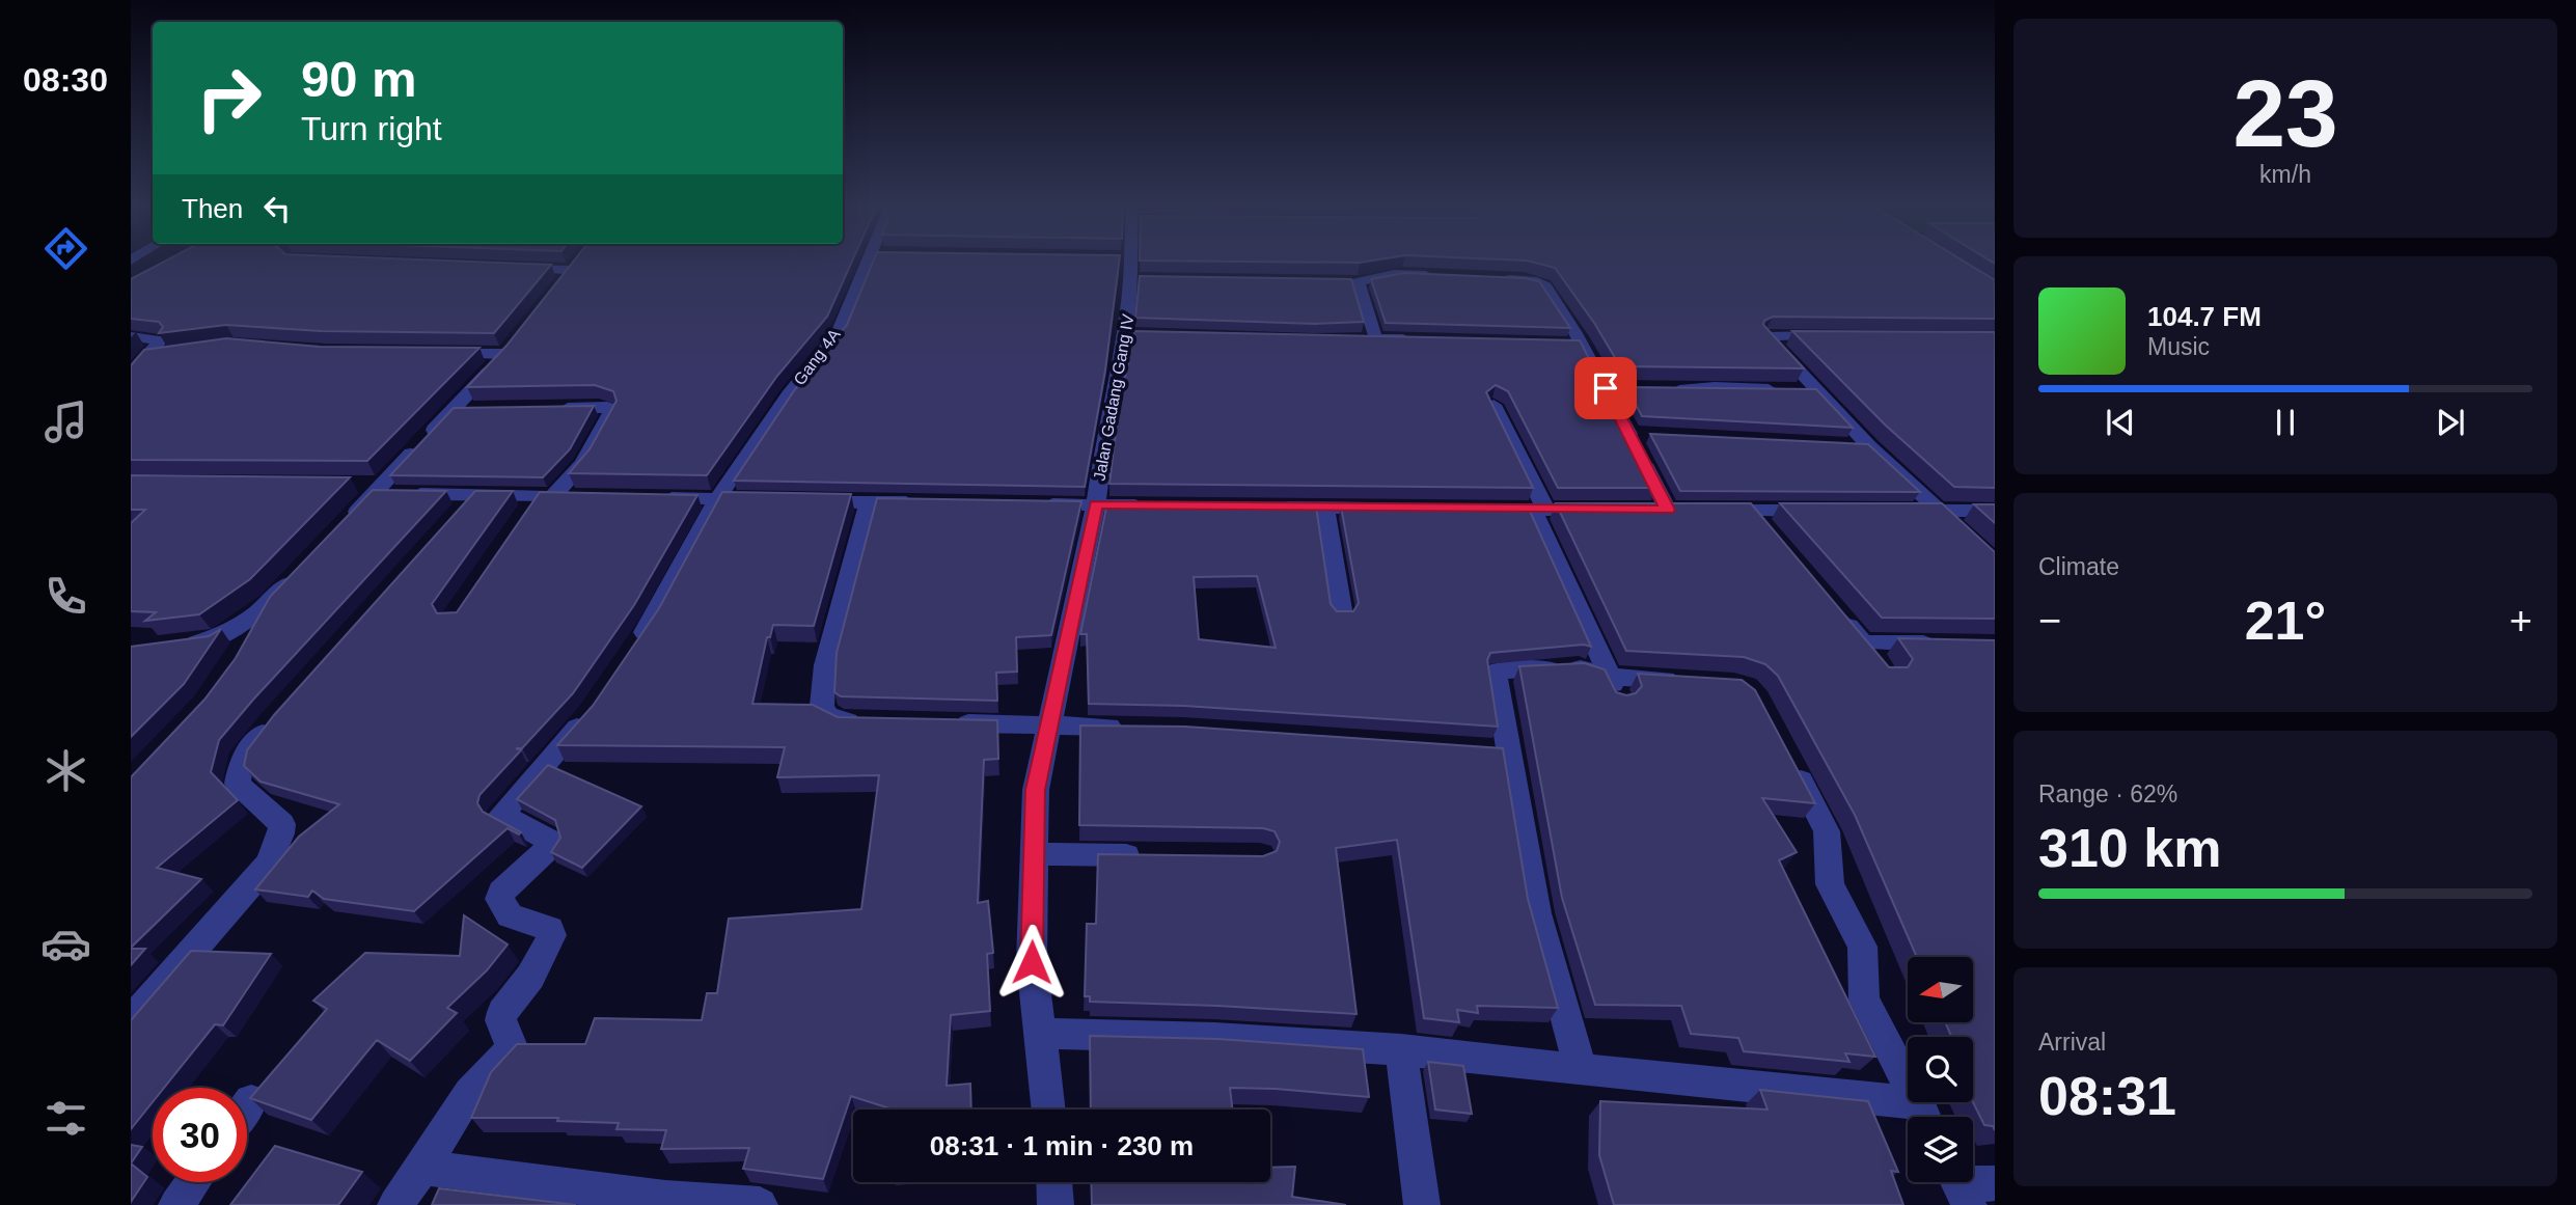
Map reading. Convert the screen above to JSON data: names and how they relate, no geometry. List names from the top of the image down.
{
  "streets": {
    "street": ["Gang 4A", "Jalan Gadang Gang IV"]
  },
  "north": "left",
  "page": {
    "tabs": "08:30",
    "tile": [
      ["23", "km/h"],
      "Climate",
      ["Range · 62%", "310 km"],
      ["Arrival", "08:31"]
    ],
    "turn": ["90 m", "Turn right"],
    "then": "Then",
    "song": ["104.7 FM", "Music"],
    "heat": ["−", "21°", "+"],
    "limit": "30",
    "trip": "08:31 · 1 min · 230 m"
  }
}
